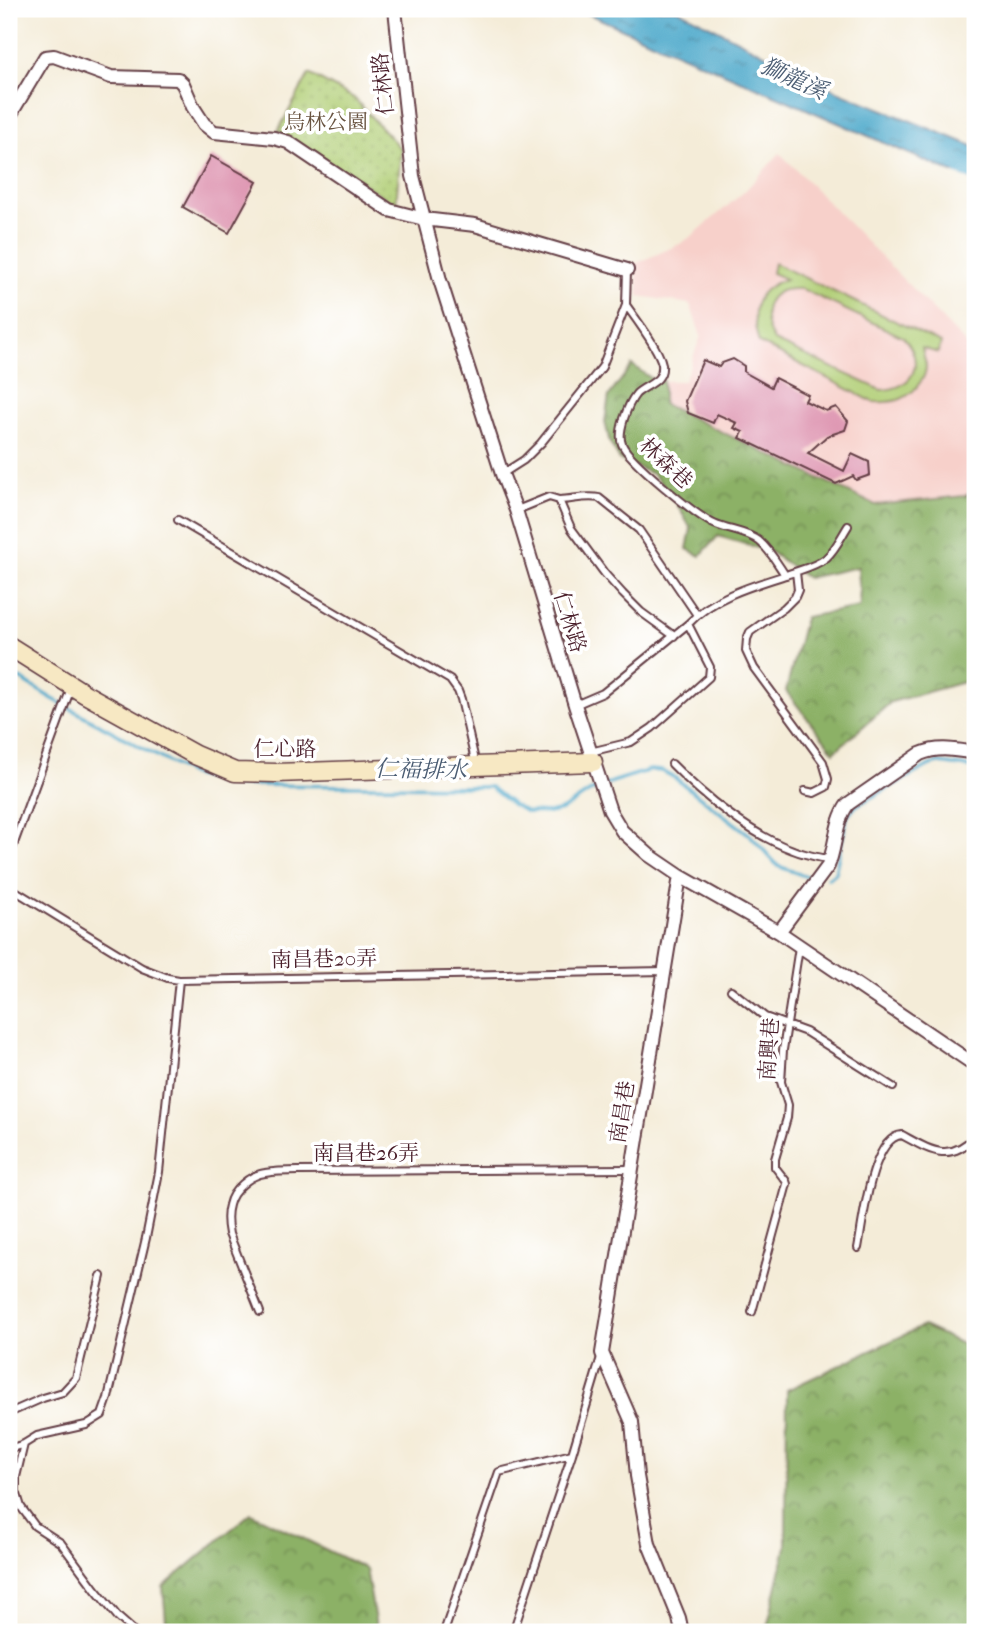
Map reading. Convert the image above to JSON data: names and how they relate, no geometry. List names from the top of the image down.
{
  "streets": {
    "street": ["仁林路", "仁心路", "南昌巷"],
    "lane": [
      "林森巷",
      "南昌巷20弄",
      "南興巷",
      "南昌巷26弄"
    ]
  },
  "crossings": [
    ["仁林路", "仁心路"],
    ["仁林路", "南興巷"],
    ["仁林路", "南昌巷"],
    ["南昌巷20弄", "南昌巷"],
    ["南昌巷", "南昌巷26弄"]
  ],
  "water": ["獅龍溪", "仁福排水"],
  "parks": ["烏林公園"]
}
